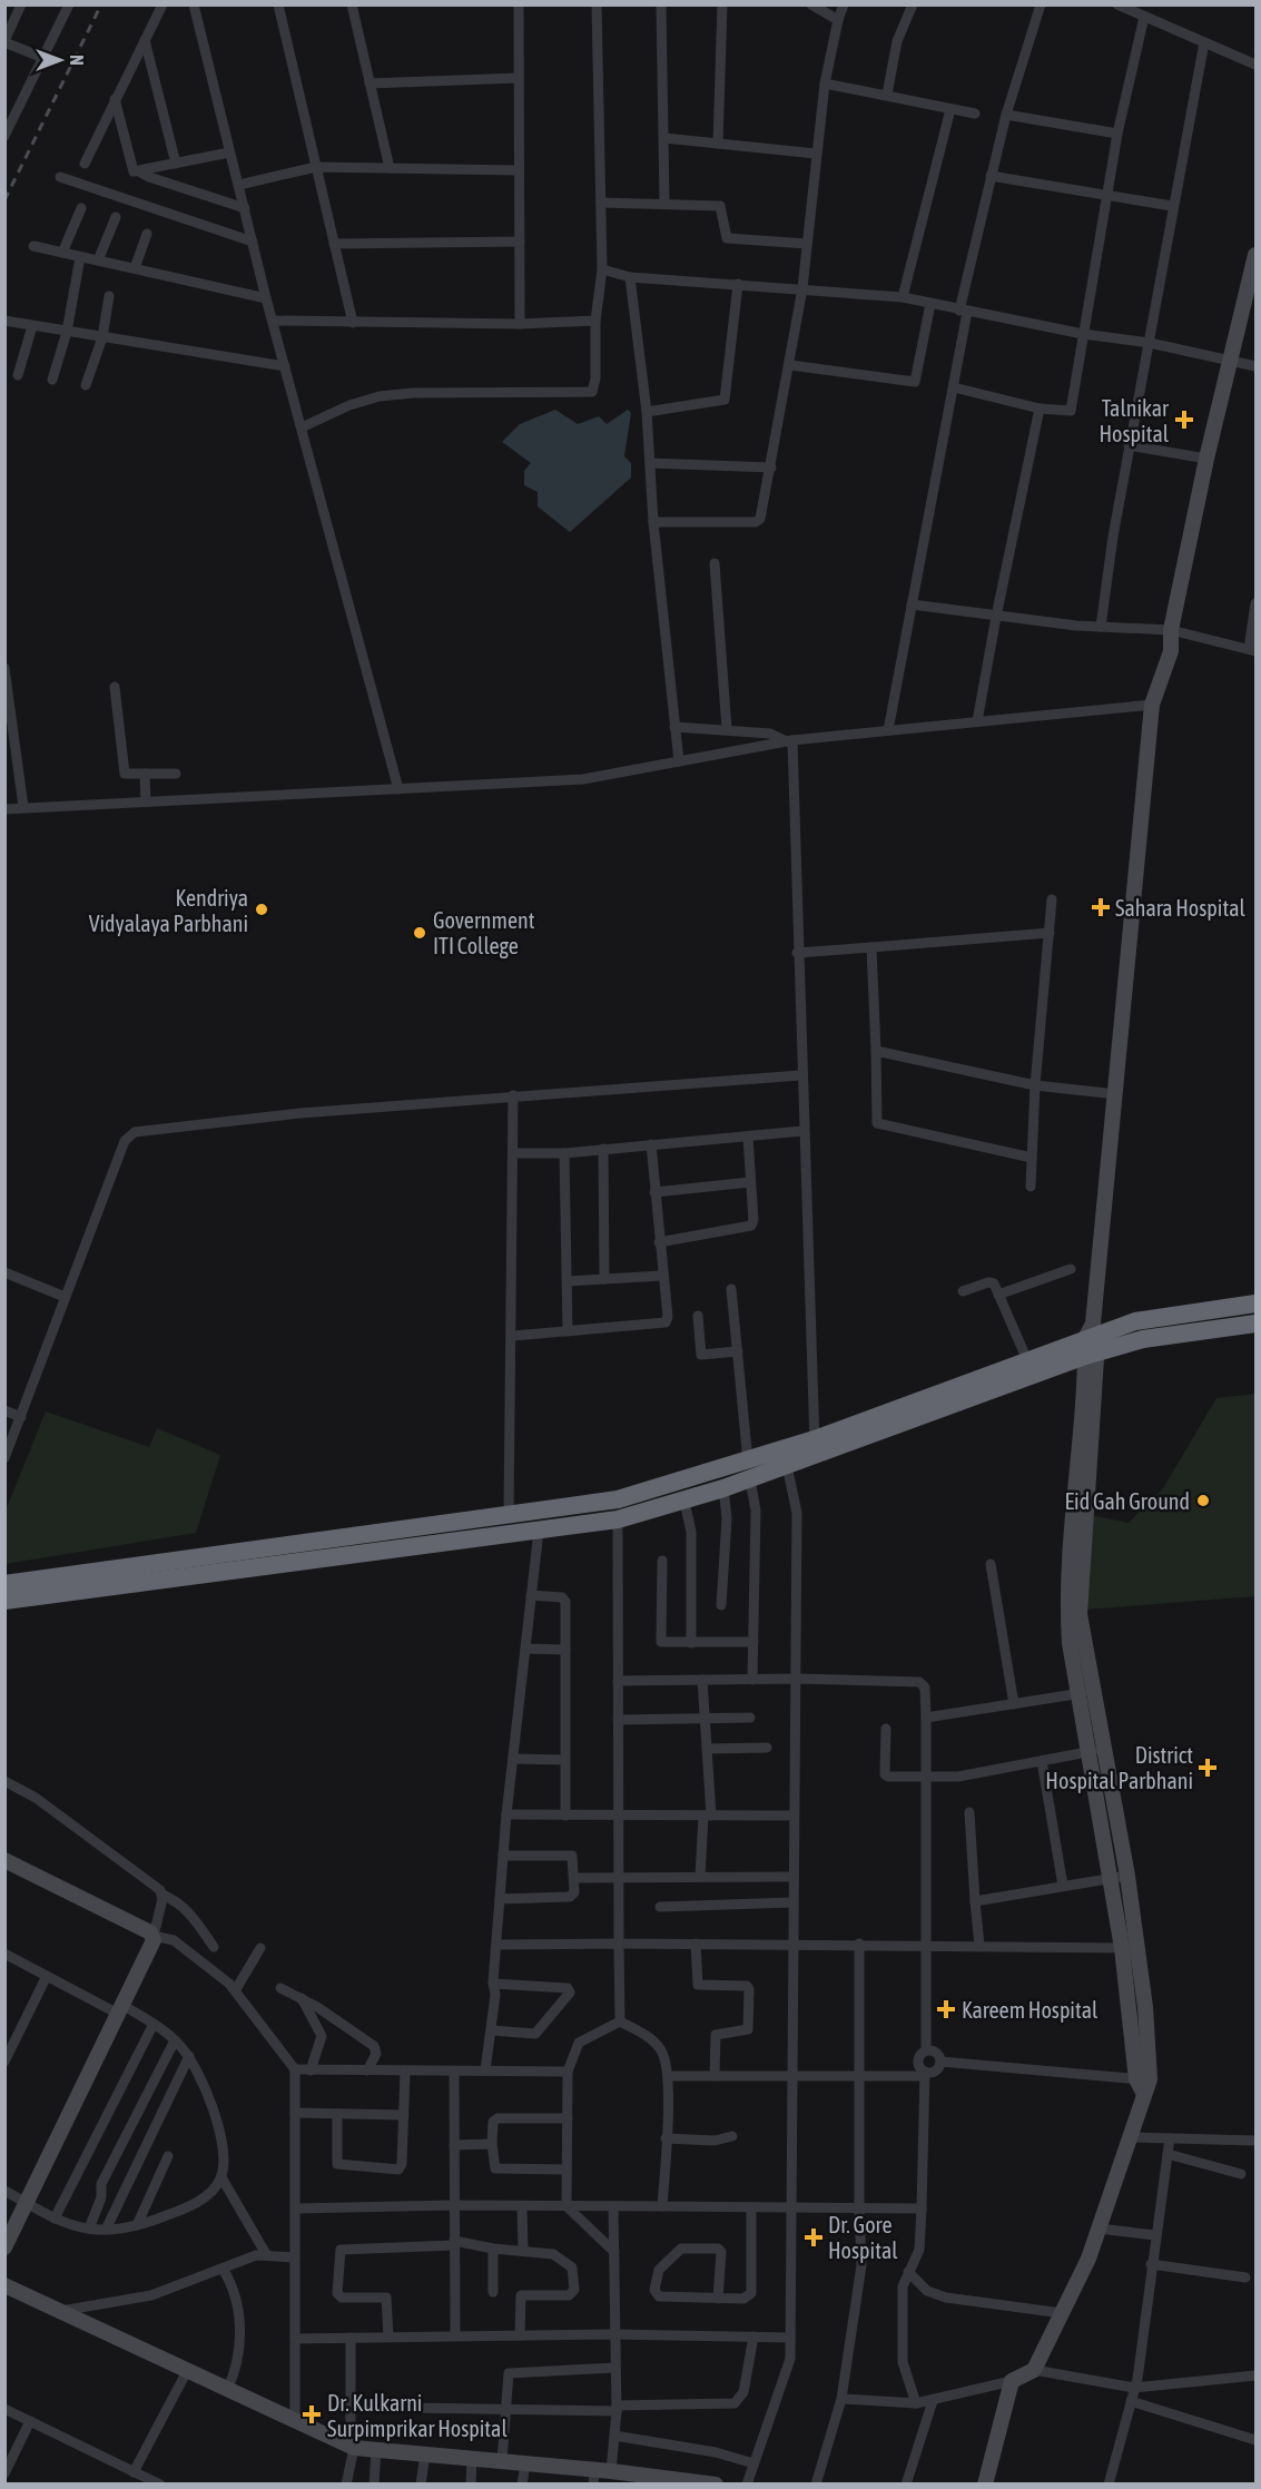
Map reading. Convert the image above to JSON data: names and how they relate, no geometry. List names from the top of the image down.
{
  "places": {
    "health": [
      "Talnikar Hospital",
      "Sahara Hospital",
      "District Hospital Parbhani",
      "Kareem Hospital",
      "Dr. Gore Hospital",
      "Dr. Kulkarni Surpimprikar Hospital"
    ],
    "other": ["Kendriya Vidyalaya Parbhani", "Government ITI College", "Eid Gah Ground"]
  },
  "north": "right"
}
